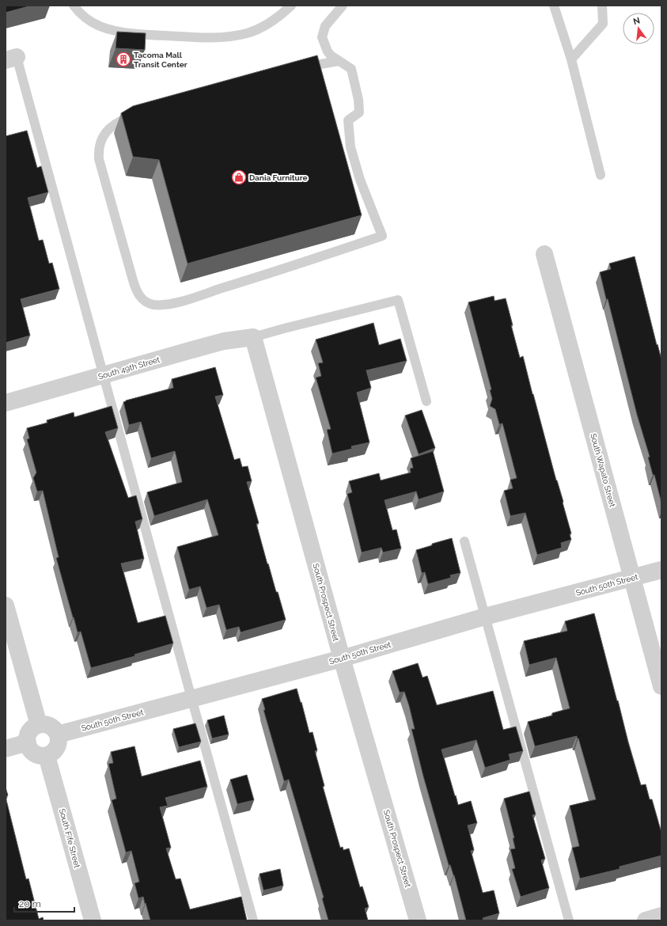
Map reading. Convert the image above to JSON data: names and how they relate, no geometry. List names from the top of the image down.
{
  "streets": {
    "street": [
      "South 49th Street",
      "South Wapato Street",
      "South 50th Street",
      "South Prospect Street",
      "South Fife Street"
    ]
  },
  "crossings": [
    ["South 49th Street", "South Prospect Street"],
    ["South Wapato Street", "South 50th Street"],
    ["South 50th Street", "South Prospect Street"],
    ["South 50th Street", "South Fife Street"]
  ],
  "places": {
    "building": ["Tacoma Mall Transit Center"],
    "shop": ["Dania Furniture"]
  },
  "scale_bar": "20 m",
  "north": "top"
}
